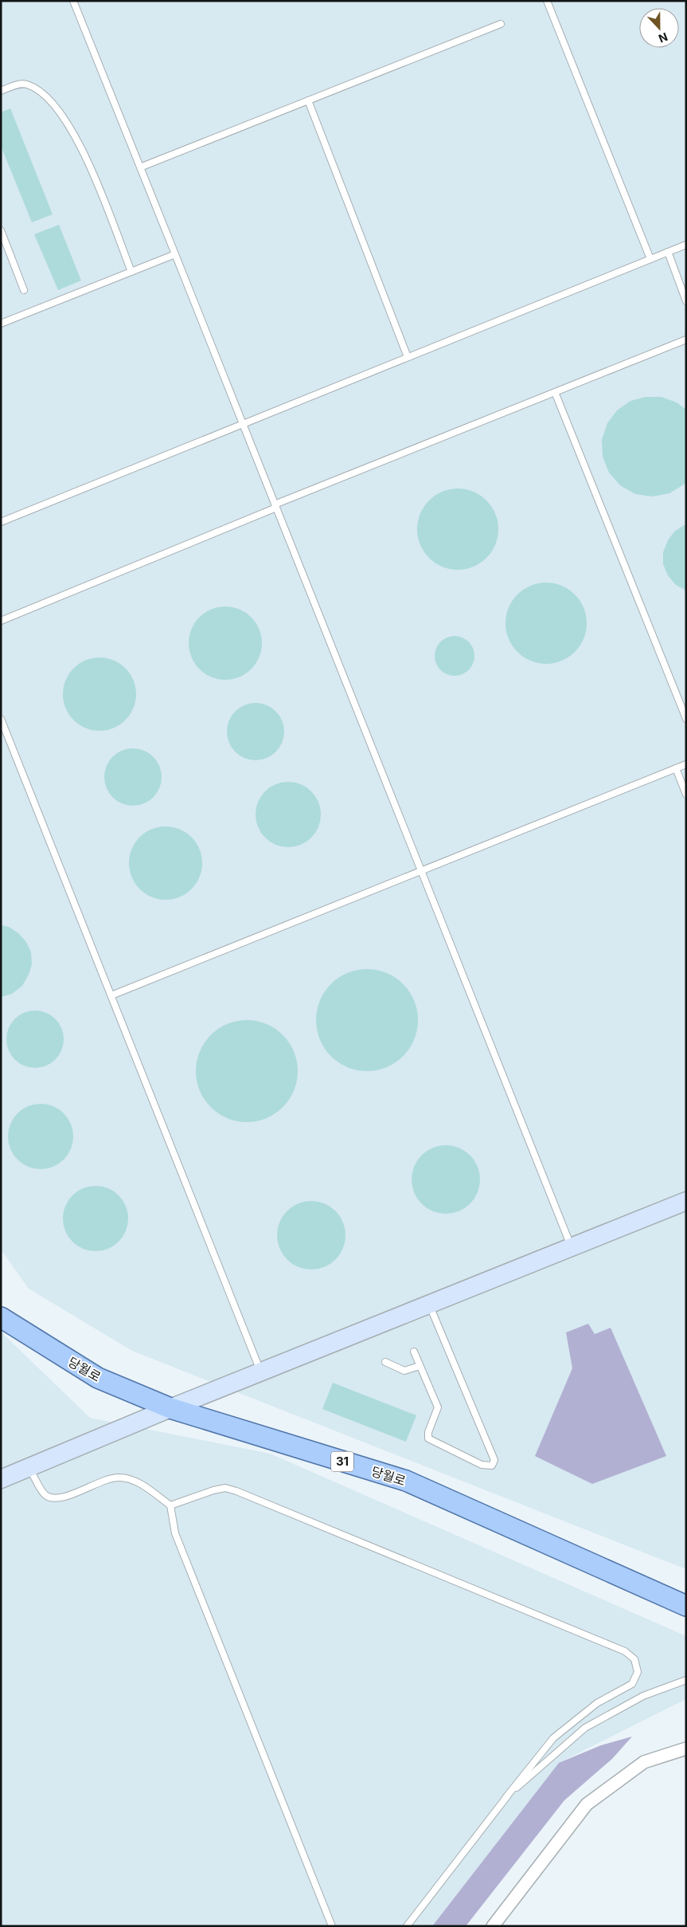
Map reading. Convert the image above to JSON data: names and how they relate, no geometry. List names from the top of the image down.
{
  "streets": {
    "main road": ["당월로", "31"]
  },
  "north": "bottom"
}
